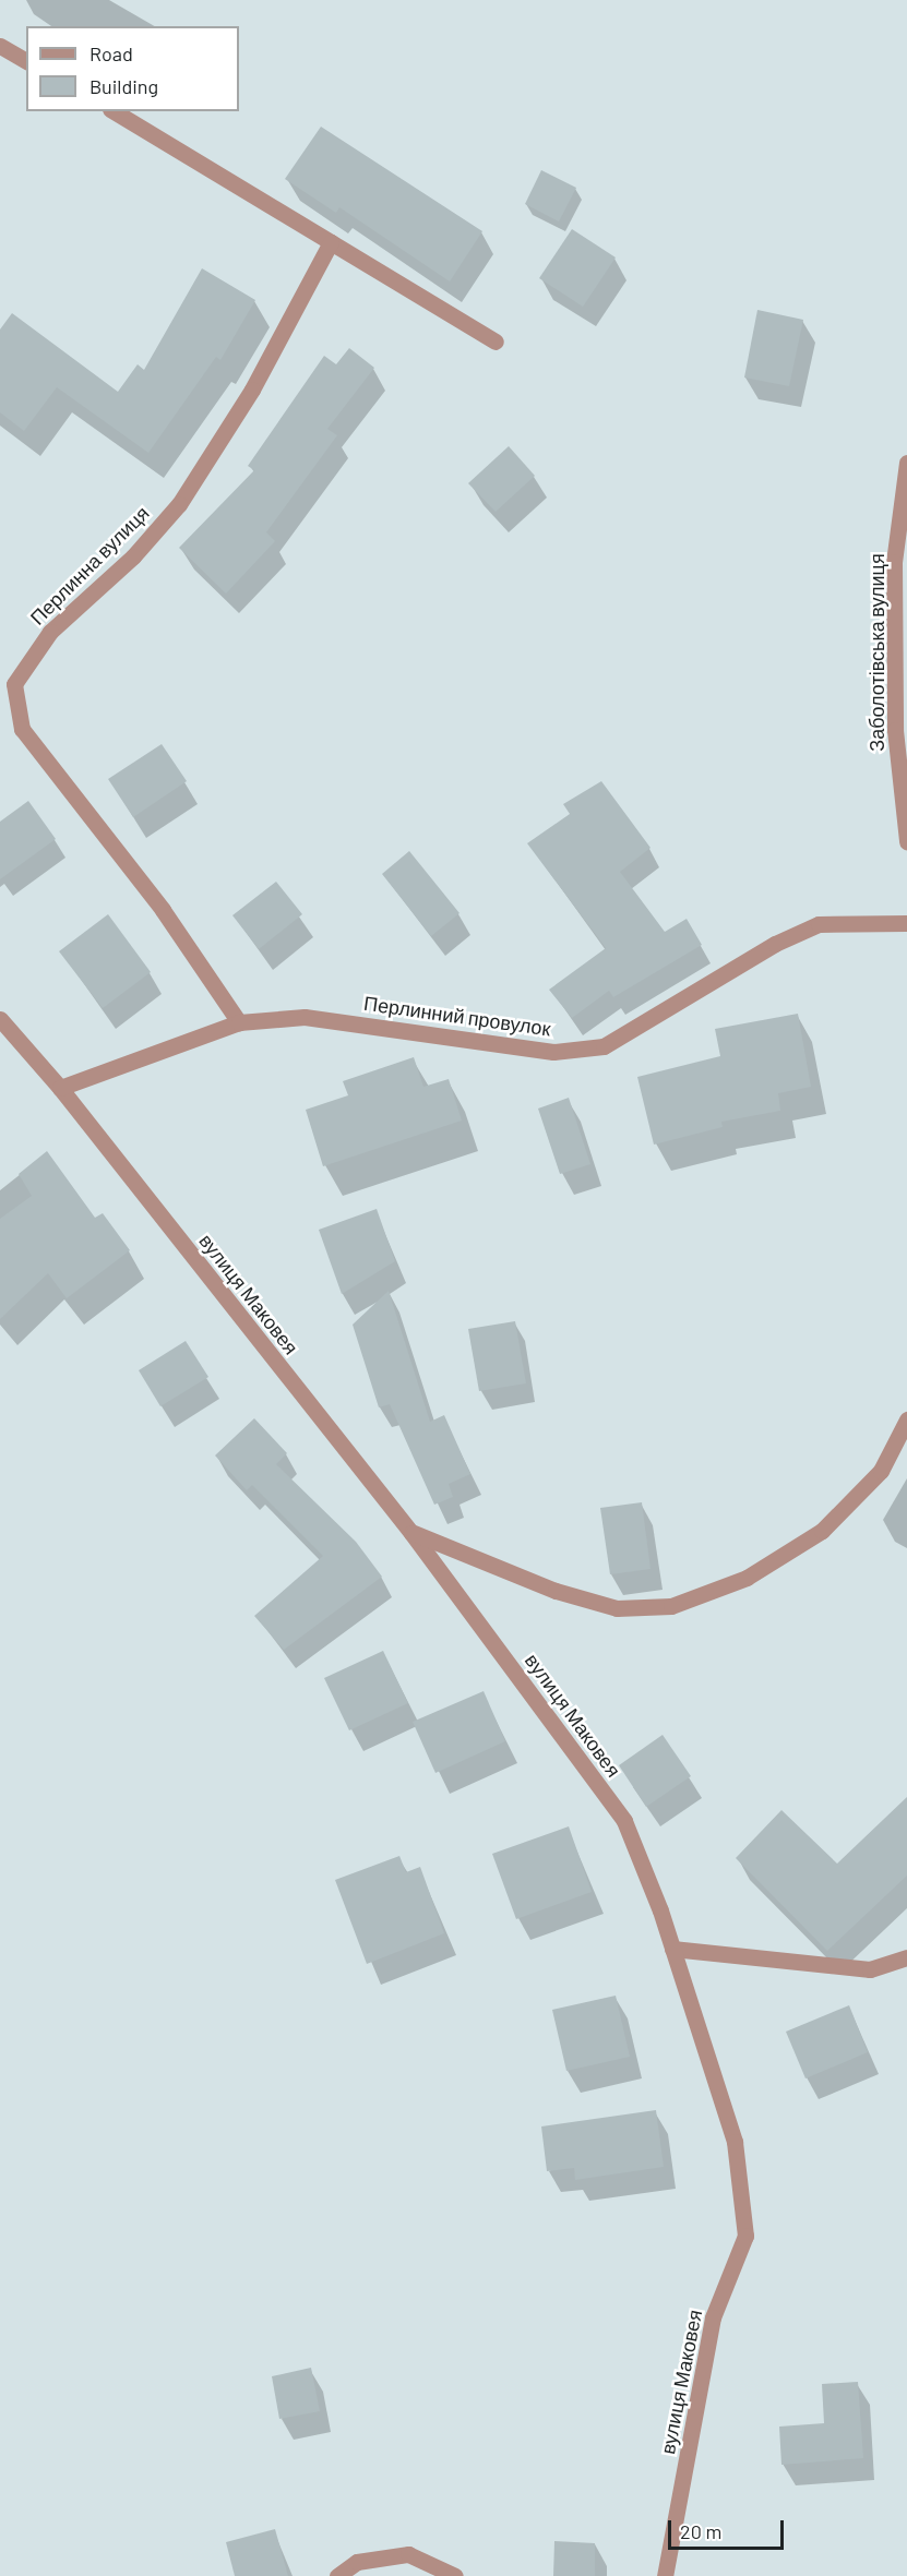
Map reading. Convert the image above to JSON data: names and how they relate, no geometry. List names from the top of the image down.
{
  "streets": {
    "street": [
      "Перлинна вулиця",
      "Заболотівська вулиця",
      "Перлинний провулок",
      "вулиця Маковея"
    ]
  },
  "crossings": [
    ["Перлинна вулиця", "Перлинний провулок"],
    ["Перлинний провулок", "вулиця Маковея"]
  ],
  "legend": ["Road", "Building"],
  "scale_bar": "20 m"
}
